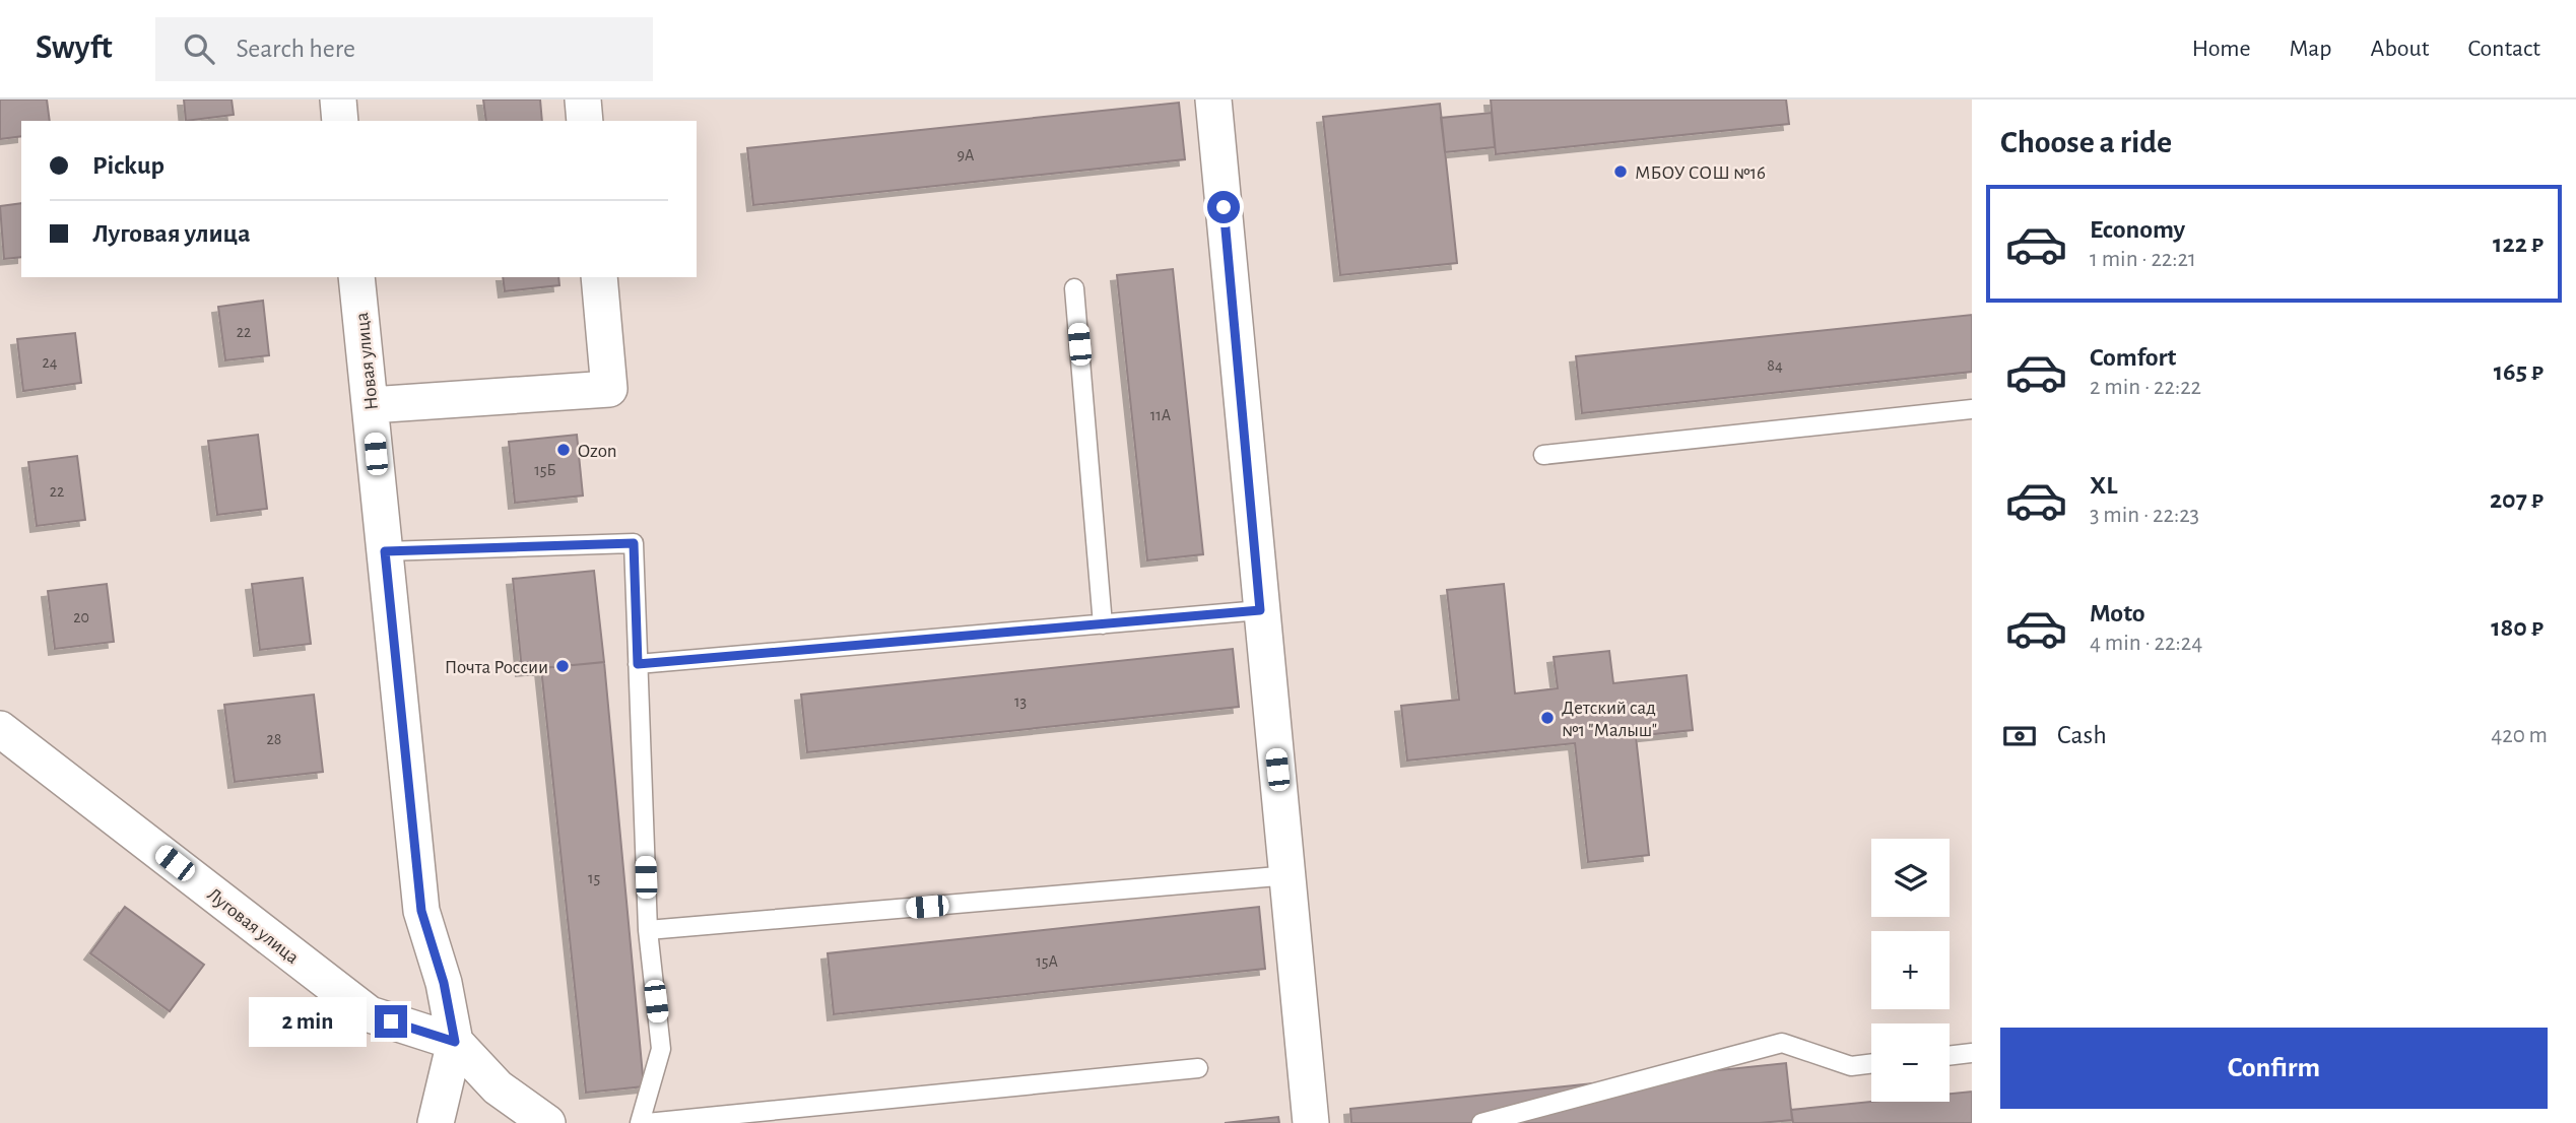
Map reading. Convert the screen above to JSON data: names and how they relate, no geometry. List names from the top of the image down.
{
  "streets": {
    "street": ["Новая улица", "Луговая улица"]
  },
  "crossings": [
    ["Новая улица", "Луговая улица"]
  ],
  "places": [
    "МБОУ СОШ №16",
    "Ozon",
    "Почта России",
    "Детский сад №1 \"Малыш\""
  ],
  "house_numbers": [
    "9А",
    "22",
    "24",
    "84",
    "11А",
    "15Б",
    "22",
    "20",
    "13",
    "28",
    "15",
    "15А"
  ],
  "page": {
    "header": "Swyft",
    "search": "Search here",
    "nav": [
      "Home",
      "Map",
      "About",
      "Contact"
    ],
    "heading": "Choose a ride",
    "banner": ["Pickup", "Луговая улица"],
    "list": [
      {
        "name": "Economy",
        "note": "1 min · 22:21",
        "value": "122 ₽"
      },
      {
        "name": "Comfort",
        "note": "2 min · 22:22",
        "value": "165 ₽"
      },
      {
        "name": "XL",
        "note": "3 min · 22:23",
        "value": "207 ₽"
      },
      {
        "name": "Moto",
        "note": "4 min · 22:24",
        "value": "180 ₽"
      }
    ],
    "pay": ["Cash", "420 m"],
    "map_buttons": ["+", "−"],
    "bubble": "2 min",
    "buttons": "Confirm"
  }
}
